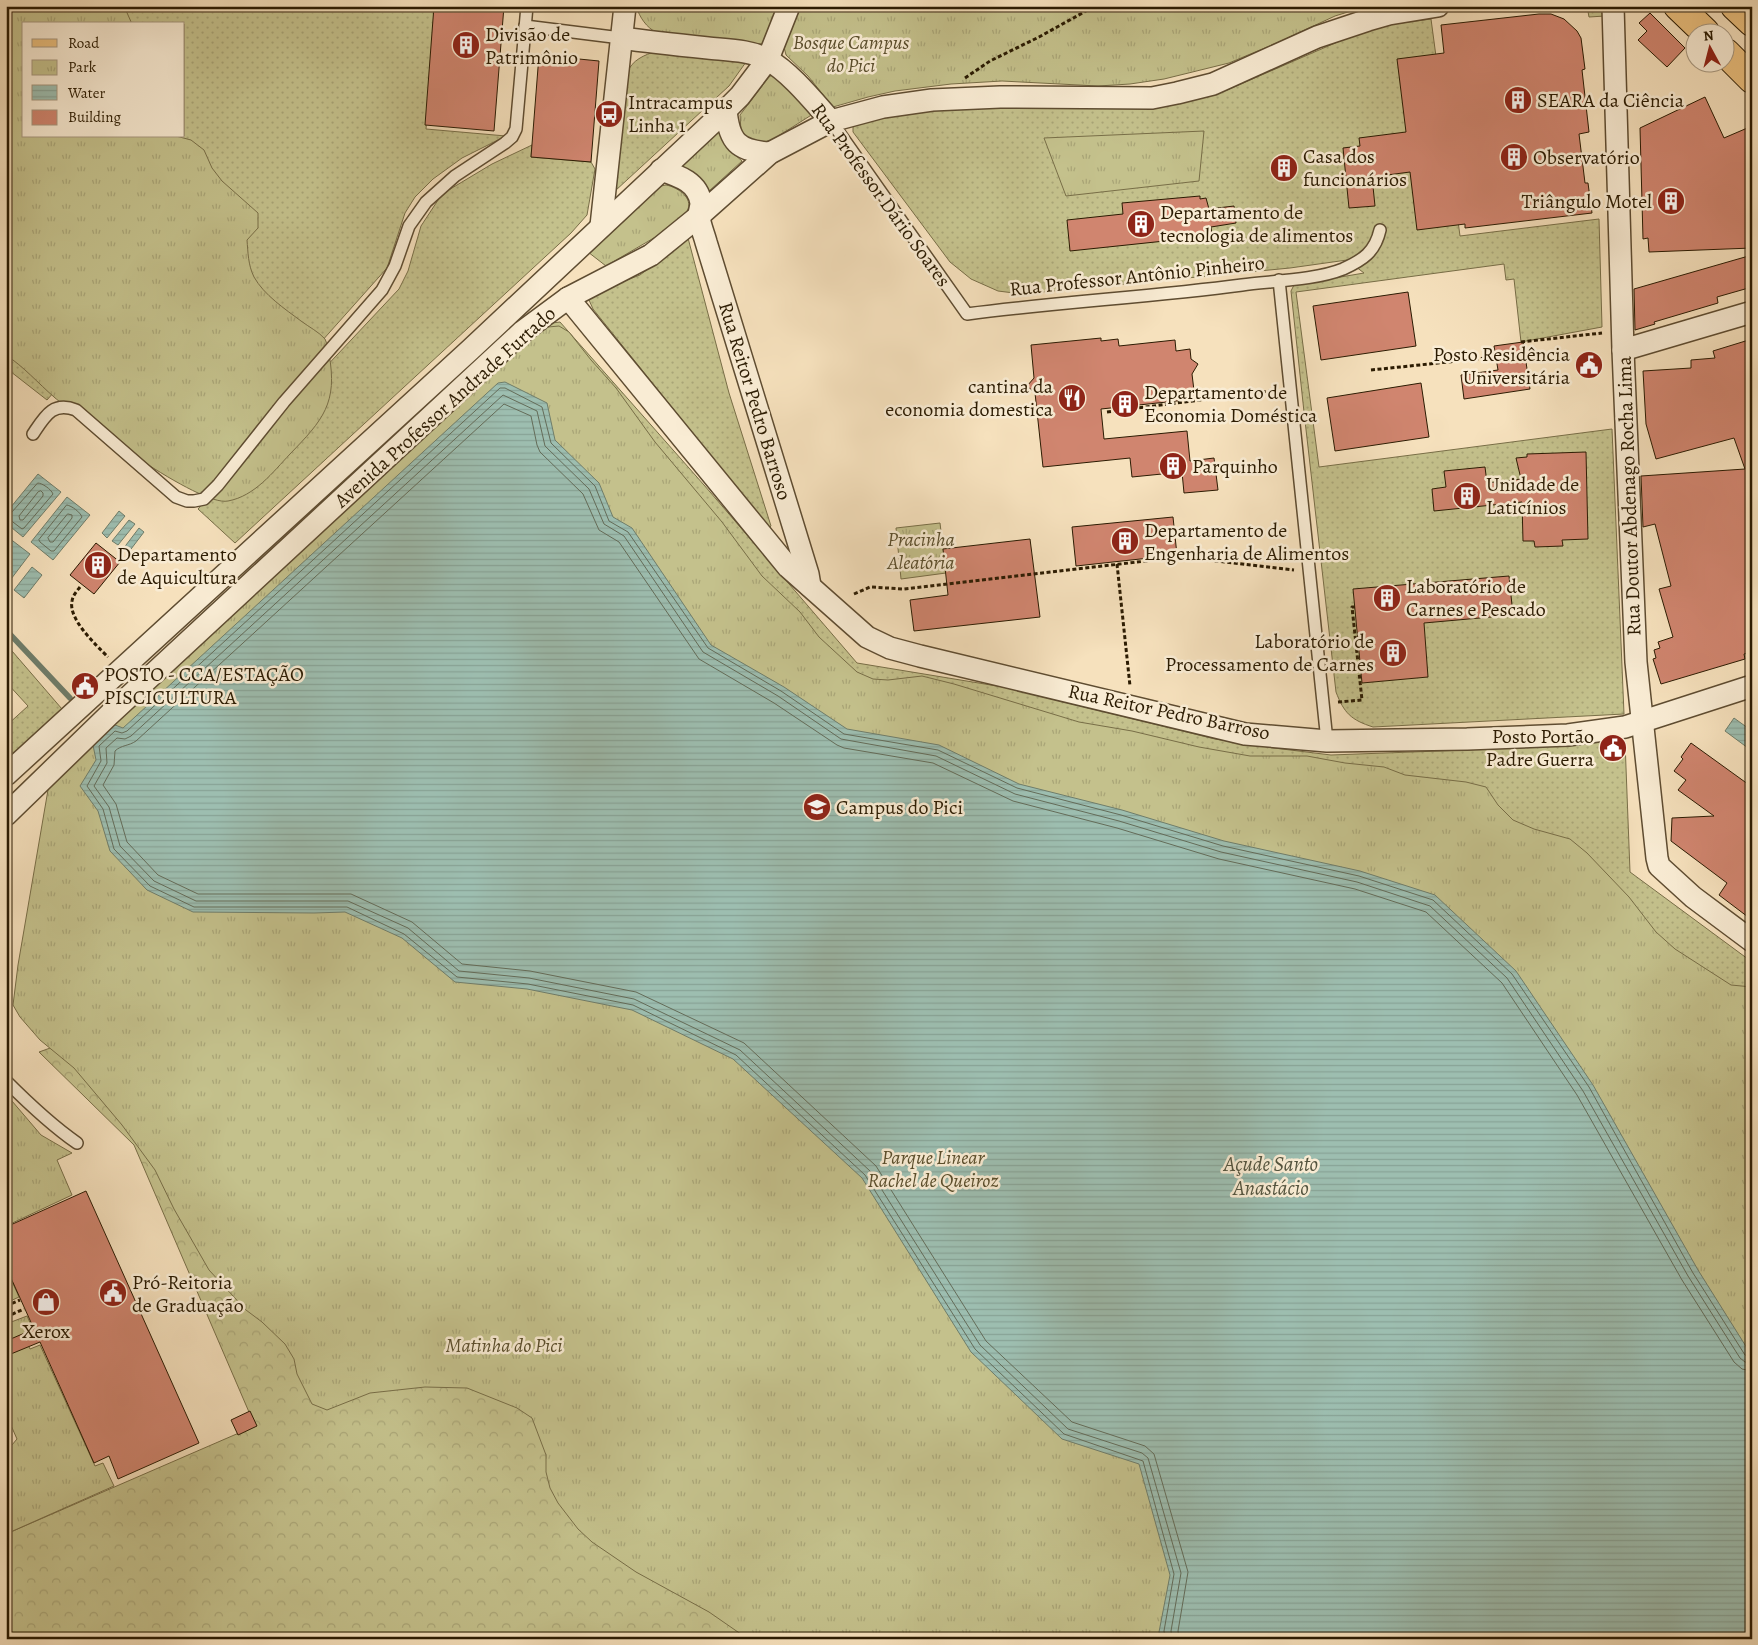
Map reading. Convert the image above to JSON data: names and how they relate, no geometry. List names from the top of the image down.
{
  "streets": {
    "street": [
      "Rua Professor Dário Soares",
      "Rua Reitor Pedro Barroso",
      "Avenida Professor Andrade Furtado",
      "Rua Doutor Abdenago Rocha Lima"
    ],
    "lane": ["Rua Professor Antônio Pinheiro"]
  },
  "crossings": [
    ["Rua Professor Dário Soares", "Rua Professor Antônio Pinheiro"],
    ["Rua Professor Dário Soares", "Avenida Professor Andrade Furtado"],
    ["Rua Reitor Pedro Barroso", "Avenida Professor Andrade Furtado"],
    ["Rua Reitor Pedro Barroso", "Rua Doutor Abdenago Rocha Lima"]
  ],
  "water": ["Açude Santo Anastácio"],
  "parks": [
    "Bosque Campus do Pici",
    "Pracinha Aleatória",
    "Parque Linear Rachel de Queiroz",
    "Matinha do Pici"
  ],
  "places": {
    "building": [
      "Divisão de Patrimônio",
      "SEARA da Ciência",
      "Observatório",
      "Casa dos funcionários",
      "Triângulo Motel",
      "Departamento de tecnologia de alimentos",
      "Departamento de Economia Doméstica",
      "Parquinho",
      "Unidade de Laticínios",
      "Departamento de Engenharia de Alimentos",
      "Departamento de Aquicultura",
      "Laboratório de Carnes e Pescado",
      "Laboratório de Processamento de Carnes"
    ],
    "bus stop": ["Intracampus Linha 1"],
    "public building": [
      "Posto Residência Universitária",
      "POSTO - CCA/ESTAÇÃO PISCICULTURA",
      "Posto Portão Padre Guerra",
      "Pró-Reitoria de Graduação"
    ],
    "restaurant": ["cantina da economia domestica"],
    "school or university": ["Campus do Pici"],
    "shop": ["Xerox"]
  },
  "legend": [
    "Road",
    "Park",
    "Water",
    "Building"
  ],
  "north": "top"
}
